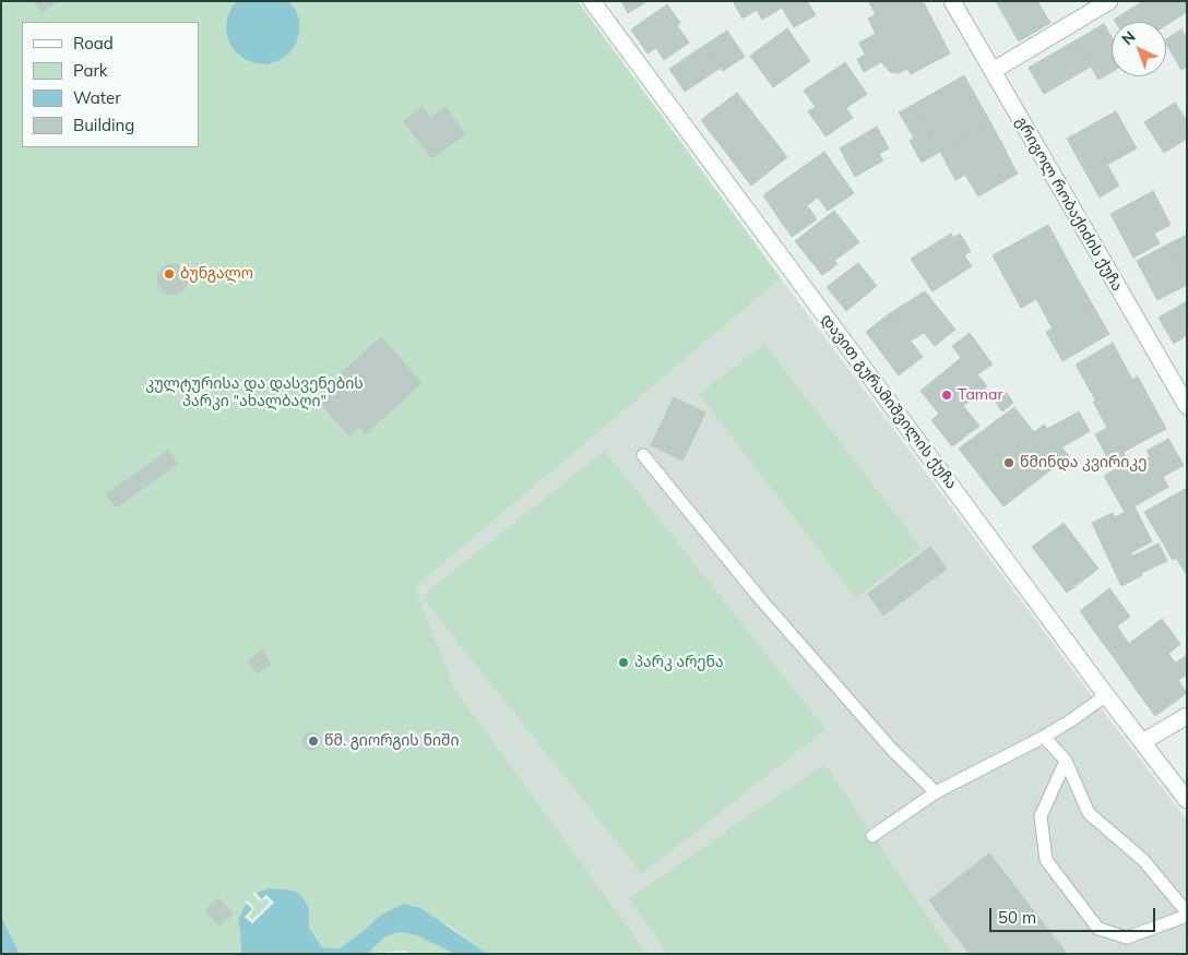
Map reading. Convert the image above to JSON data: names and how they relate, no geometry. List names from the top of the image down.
{
  "streets": {
    "street": ["გრიგოლ რობაქიძის ქუჩა", "დავით გურამიშვილის ქუჩა"]
  },
  "parks": ["კულტურისა და დასვენების პარკი \"ახალბაღი\""],
  "places": [
    "ბუნგალო",
    "Tamar",
    "წმინდა კვირიკე",
    "პარკ არენა",
    "წმ. გიორგის ნიში"
  ],
  "legend": [
    "Road",
    "Park",
    "Water",
    "Building"
  ],
  "scale_bar": "50 m",
  "north": "top left"
}
